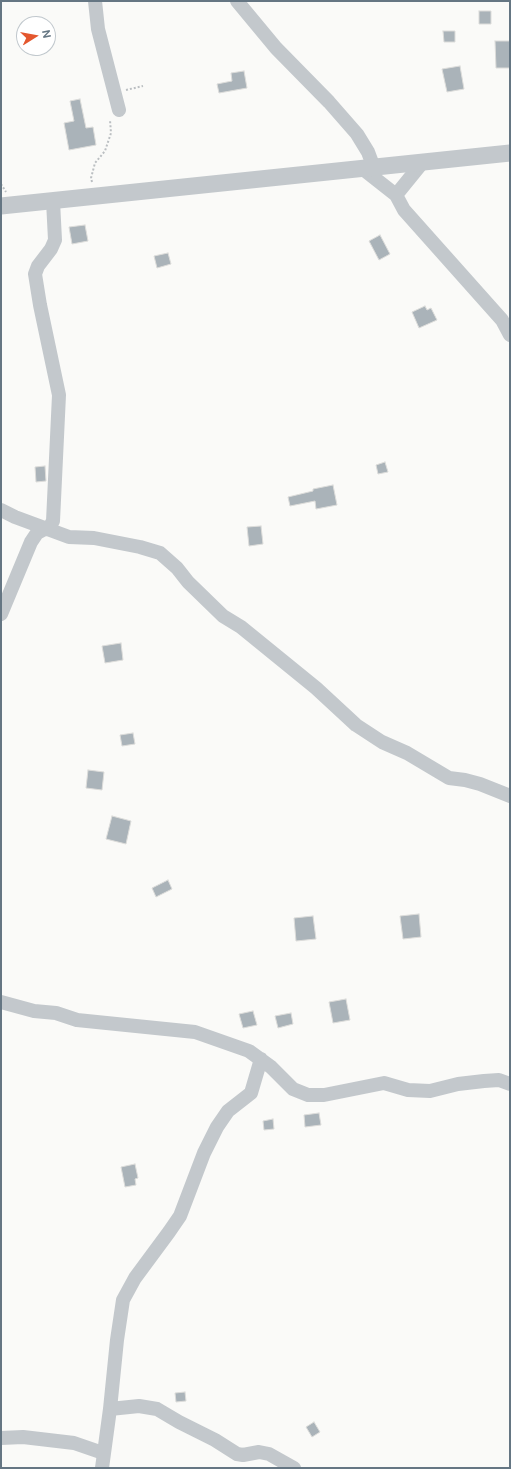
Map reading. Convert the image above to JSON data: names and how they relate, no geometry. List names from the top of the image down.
{
  "north": "right"
}
